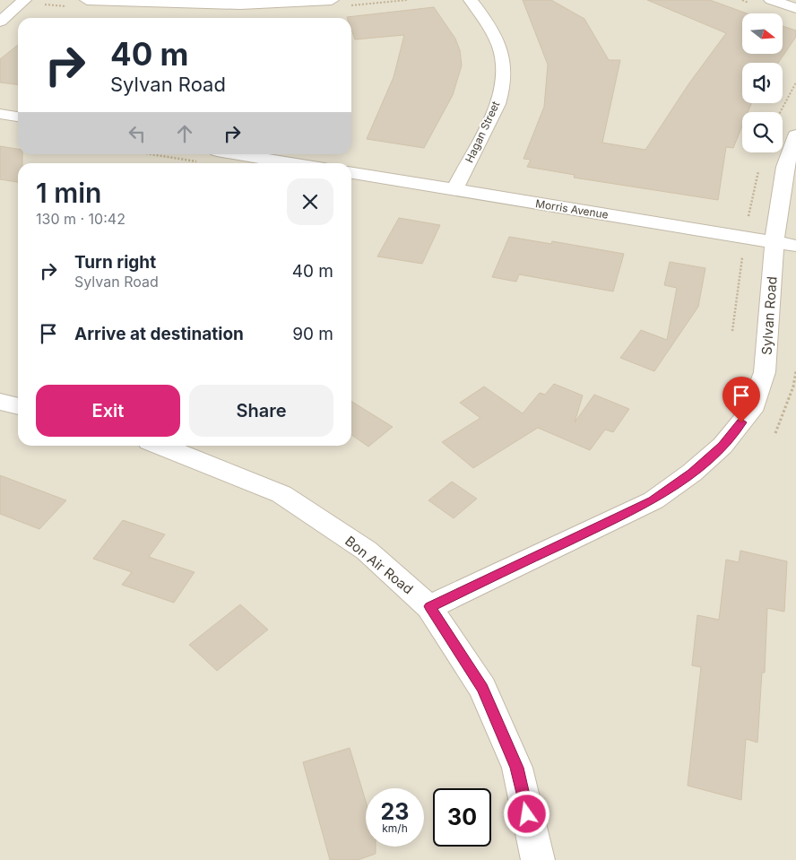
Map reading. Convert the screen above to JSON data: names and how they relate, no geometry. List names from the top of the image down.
{
  "streets": {
    "street": [
      "Hagan Street",
      "Morris Avenue",
      "Sylvan Road",
      "Bon Air Road"
    ]
  },
  "crossings": [
    ["Hagan Street", "Morris Avenue"],
    ["Morris Avenue", "Sylvan Road"],
    ["Sylvan Road", "Bon Air Road"]
  ],
  "north": "right",
  "page": {
    "turn": ["40 m", "Sylvan Road"],
    "heading": ["1 min", "130 m · 10:42"],
    "list": [
      {
        "name": "Turn right",
        "note": "Sylvan Road",
        "value": "40 m"
      },
      {
        "name": "Arrive at destination",
        "value": "90 m"
      }
    ],
    "buttons": ["Exit", "Share"],
    "speed": "23 km/h",
    "limit": "30"
  }
}
